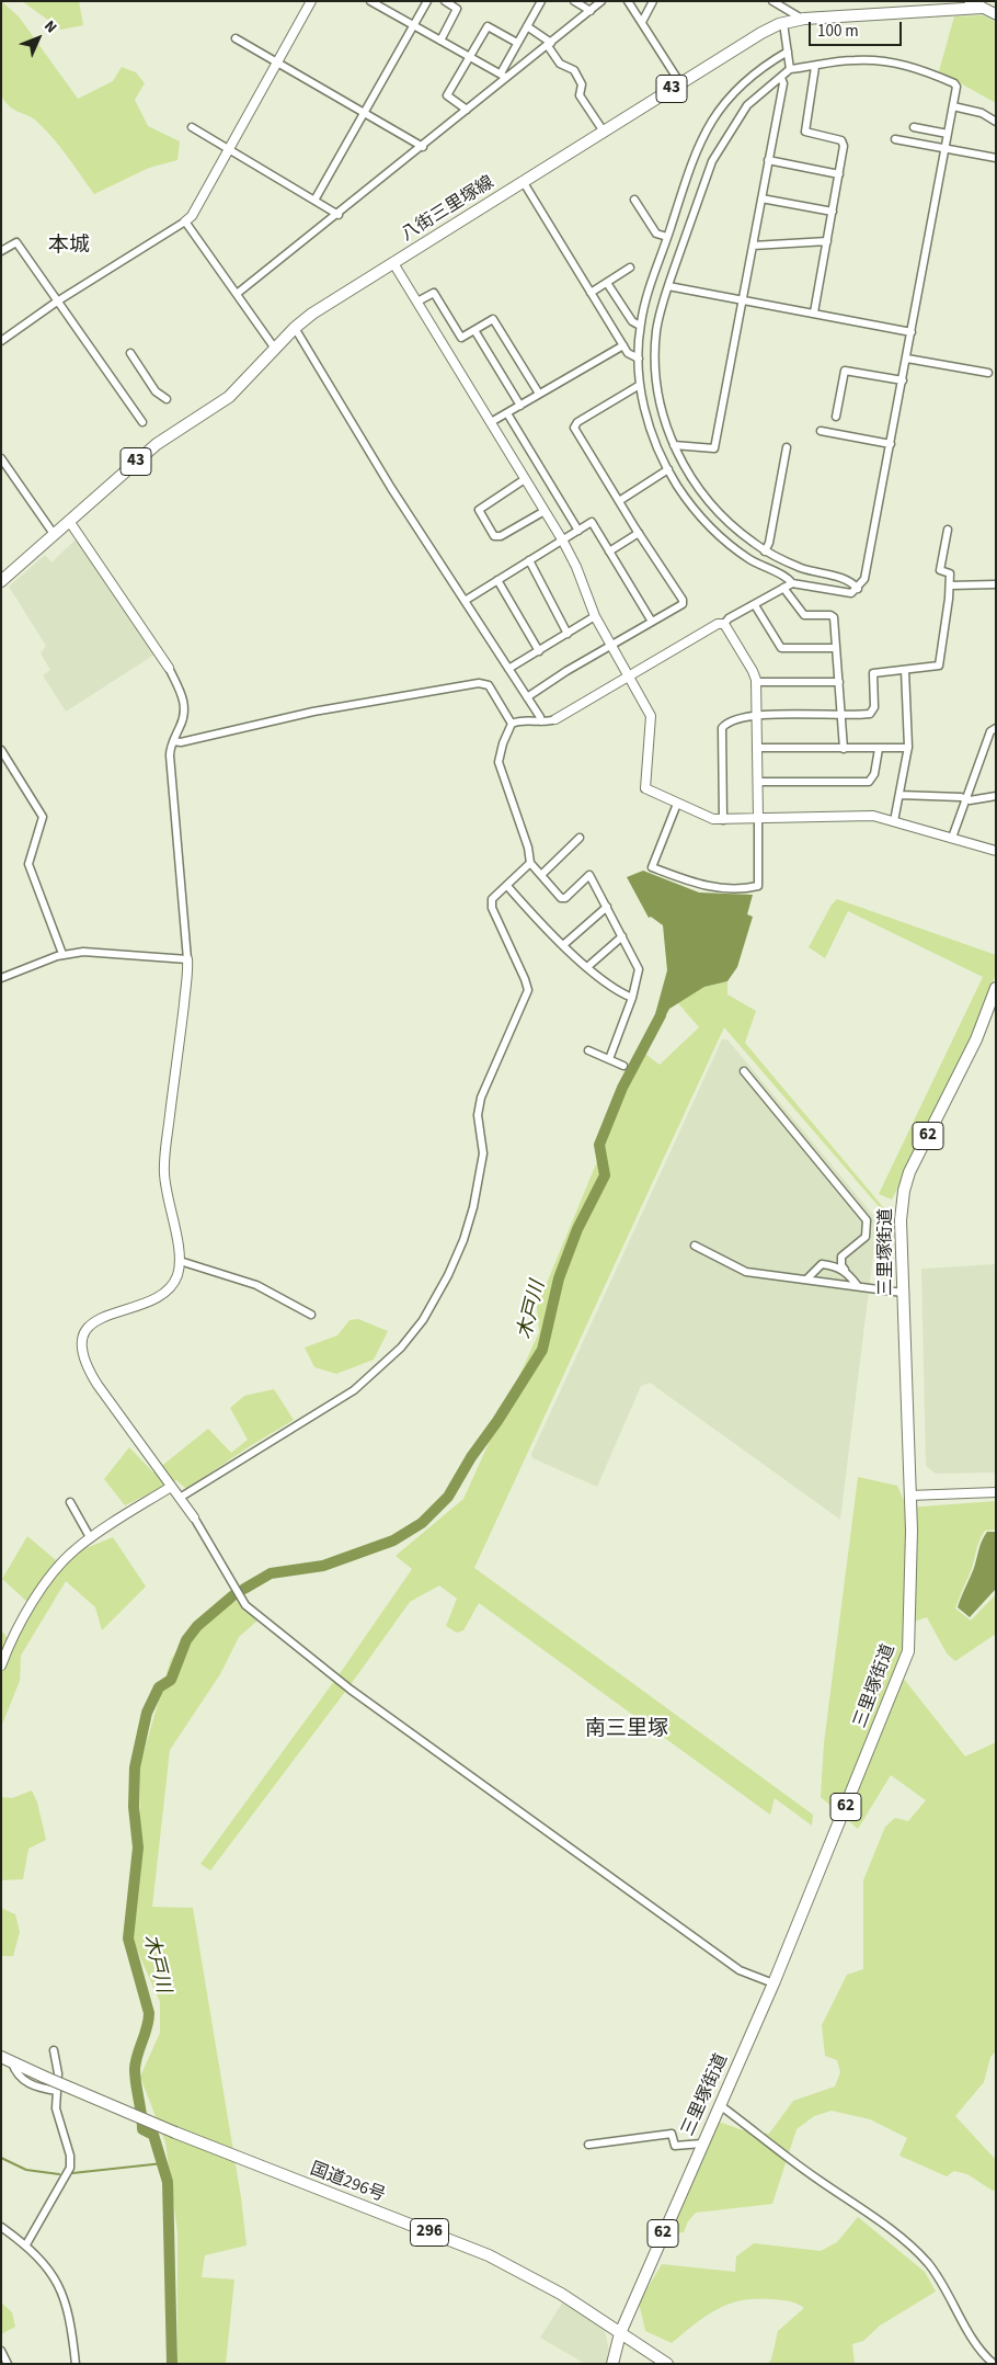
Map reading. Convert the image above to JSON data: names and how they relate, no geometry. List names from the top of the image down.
{
  "streets": {
    "main road": [
      "43",
      "八街三里塚線",
      "62",
      "三里塚街道",
      "国道296号",
      "296"
    ]
  },
  "crossings": [
    ["三里塚街道", "国道296号"]
  ],
  "districts": ["本城", "南三里塚"],
  "water": ["木戸川"],
  "scale_bar": "100 m",
  "north": "top right"
}
